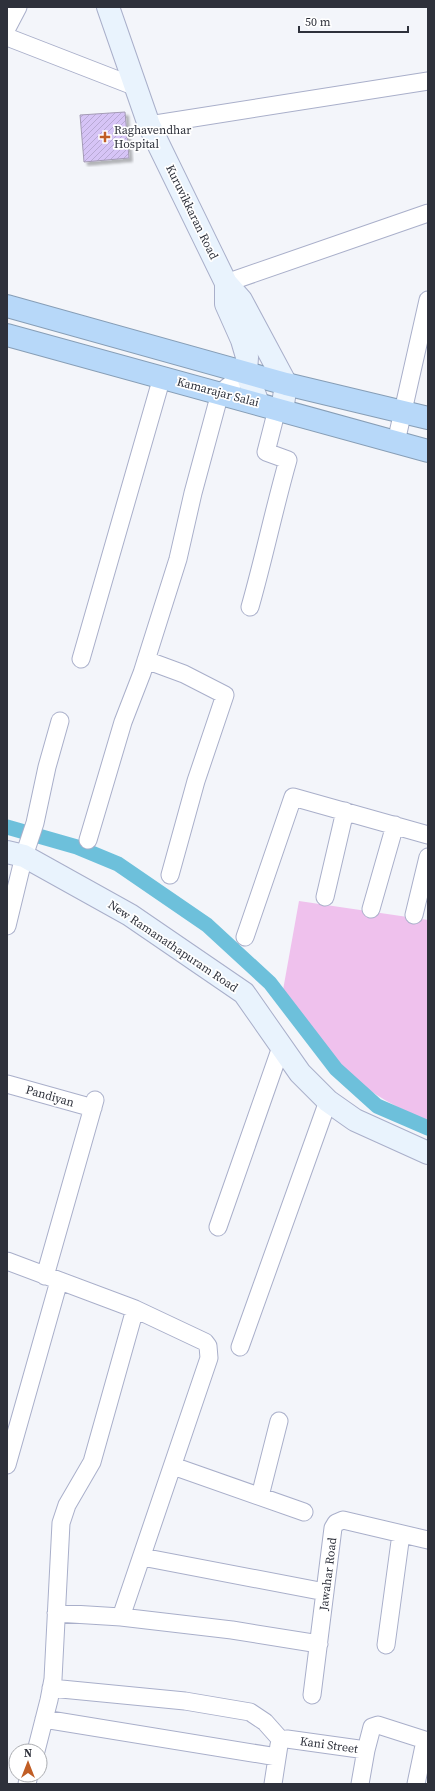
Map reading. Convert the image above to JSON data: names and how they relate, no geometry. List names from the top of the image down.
{
  "streets": {
    "highway": ["Kamarajar Salai"],
    "main road": ["Kuruvikkaran Road", "New Ramanathapuram Road"],
    "street": ["Pandiyan", "Jawahar Road", "Kani Street"]
  },
  "crossings": [
    ["Kuruvikkaran Road", "Kamarajar Salai"]
  ],
  "places": {
    "health": ["Raghavendhar Hospital"]
  },
  "scale_bar": "50 m",
  "north": "top"
}
